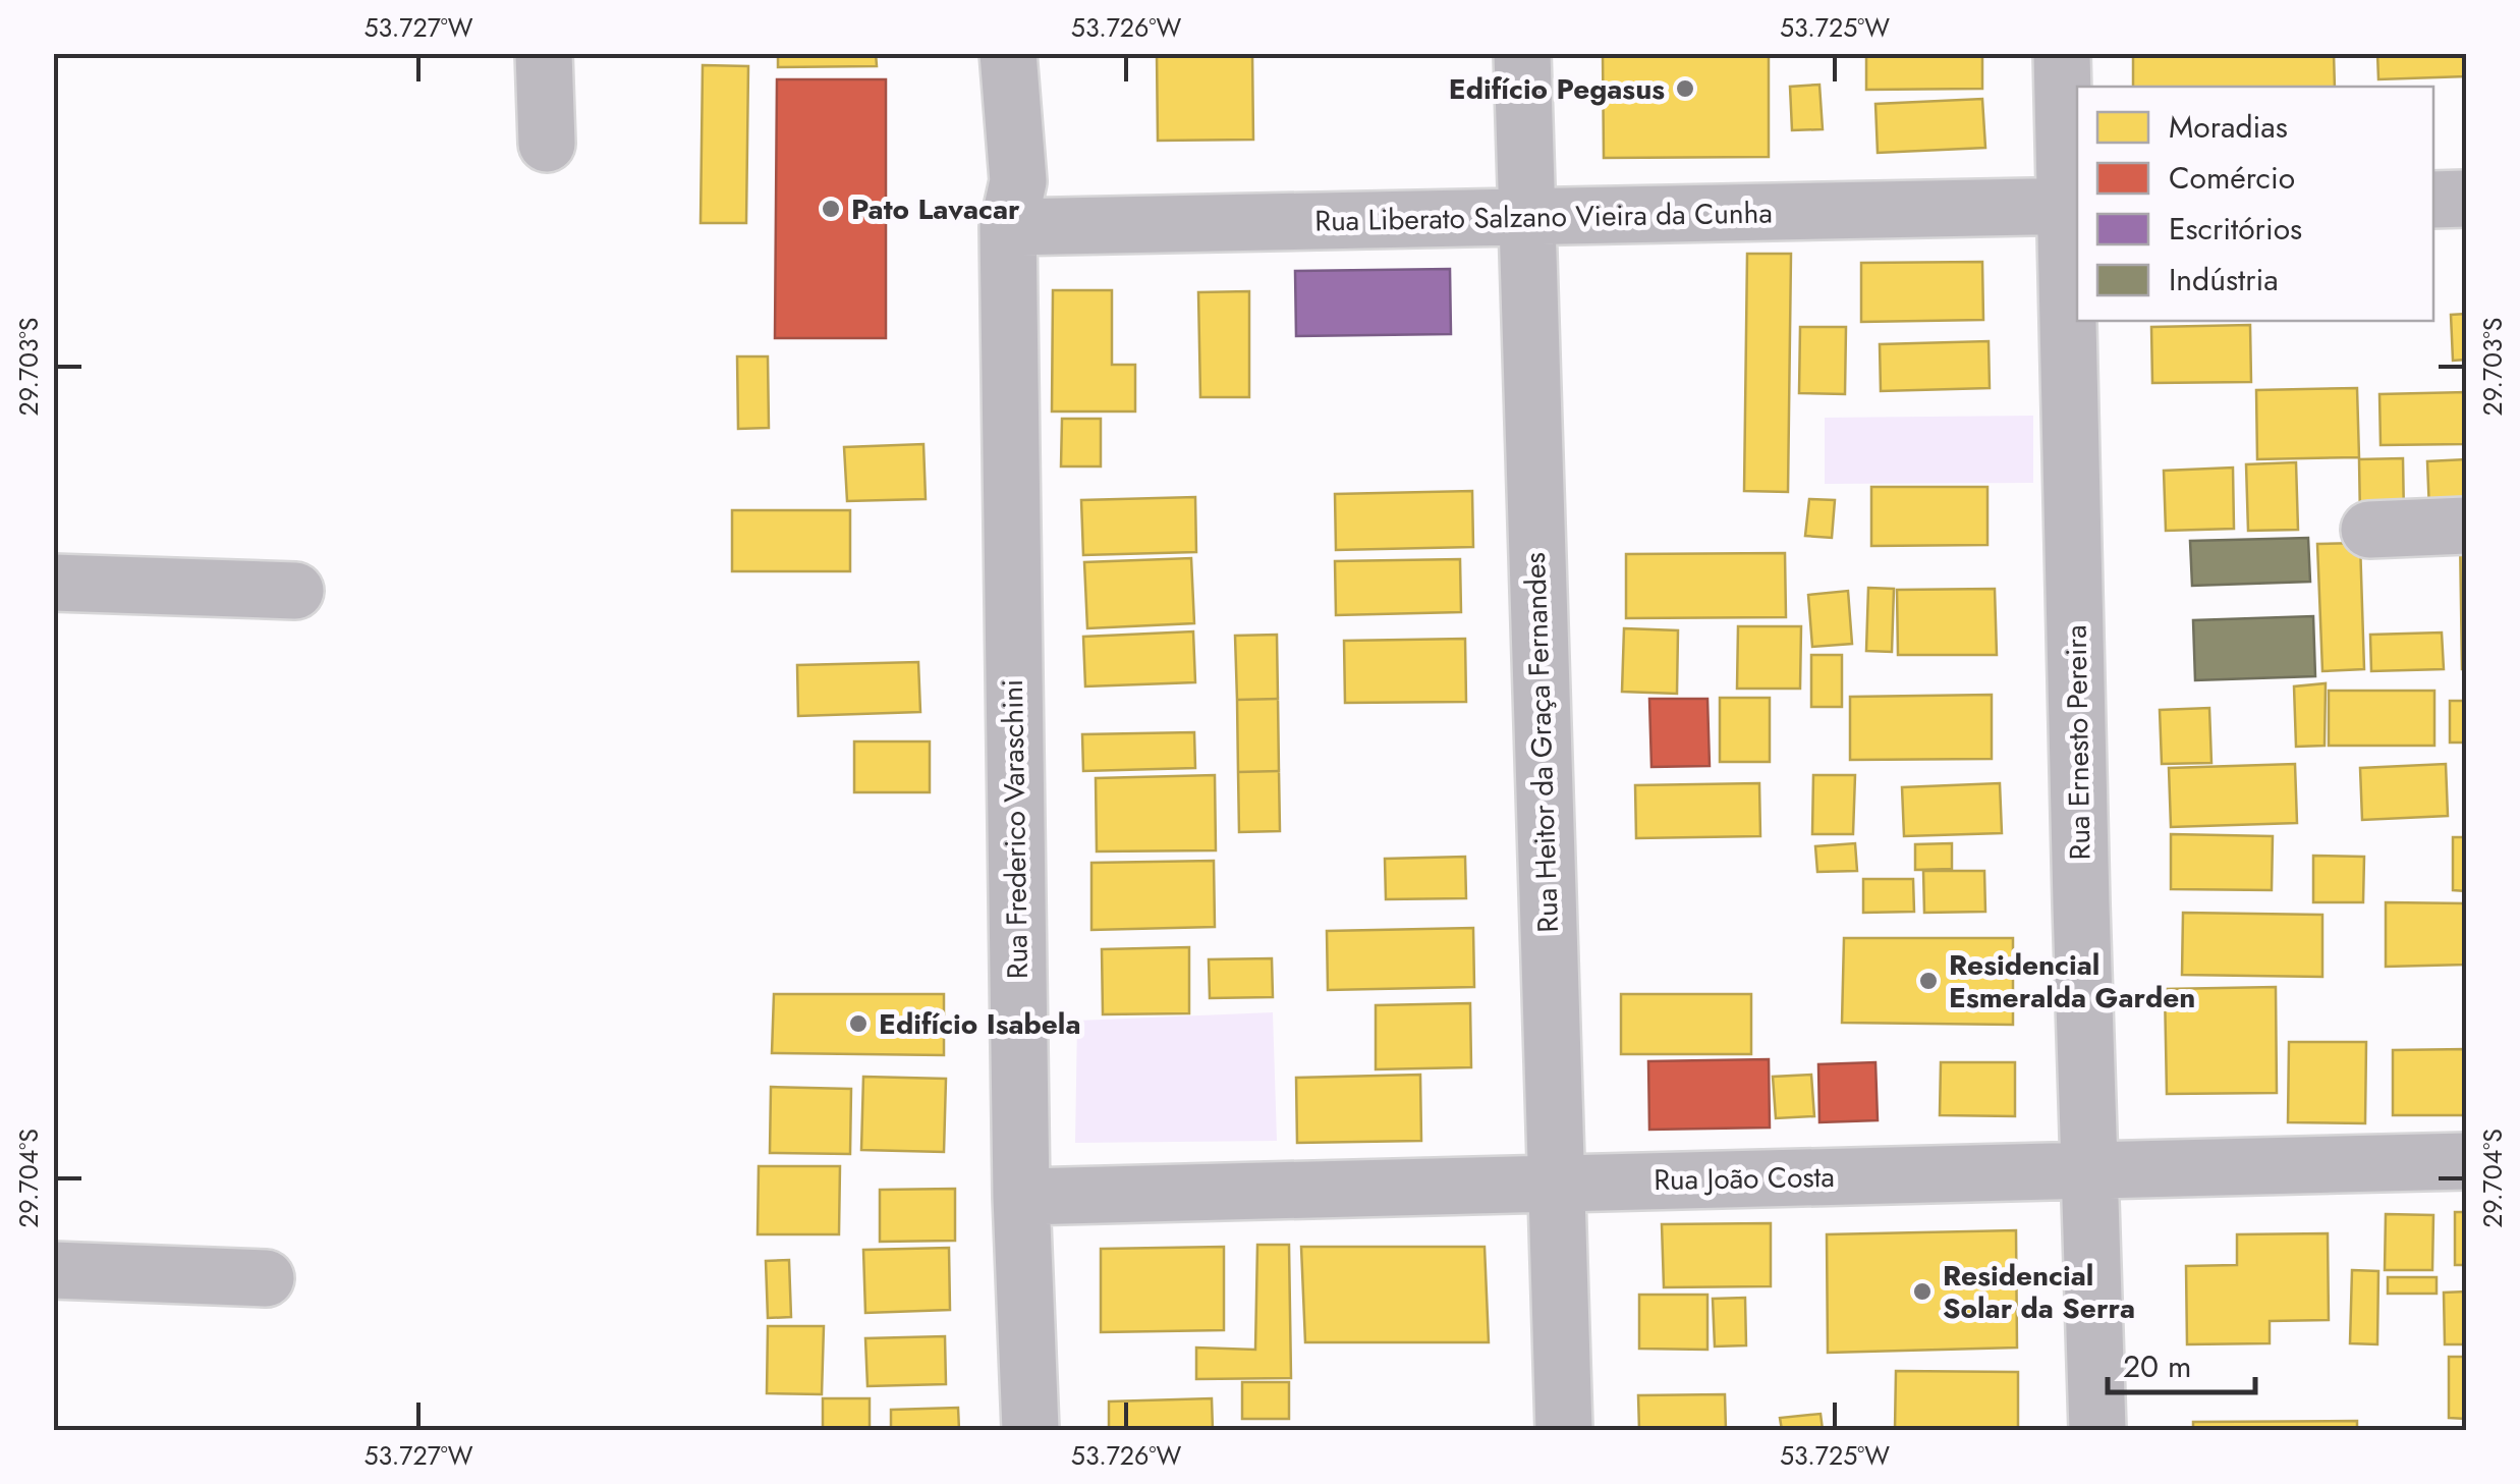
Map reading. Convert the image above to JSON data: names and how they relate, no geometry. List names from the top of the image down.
{
  "streets": {
    "street": [
      "Rua Liberato Salzano Vieira da Cunha",
      "Rua Heitor da Graça Fernandes",
      "Rua Ernesto Pereira",
      "Rua Frederico Varaschini",
      "Rua João Costa"
    ]
  },
  "crossings": [
    ["Rua Liberato Salzano Vieira da Cunha", "Rua Heitor da Graça Fernandes"],
    ["Rua Liberato Salzano Vieira da Cunha", "Rua Ernesto Pereira"],
    ["Rua Liberato Salzano Vieira da Cunha", "Rua Frederico Varaschini"],
    ["Rua Heitor da Graça Fernandes", "Rua João Costa"],
    ["Rua Ernesto Pereira", "Rua João Costa"],
    ["Rua Frederico Varaschini", "Rua João Costa"]
  ],
  "places": [
    "Edifício Pegasus",
    "Pato Lavacar",
    "Residencial Esmeralda Garden",
    "Edifício Isabela",
    "Residencial Solar da Serra"
  ],
  "legend": [
    "Moradias",
    "Comércio",
    "Escritórios",
    "Indústria"
  ],
  "scale_bar": "20 m",
  "coordinates": [
    "53.727°W",
    "53.726°W",
    "53.725°W",
    "29.703°S",
    "29.704°S"
  ]
}
